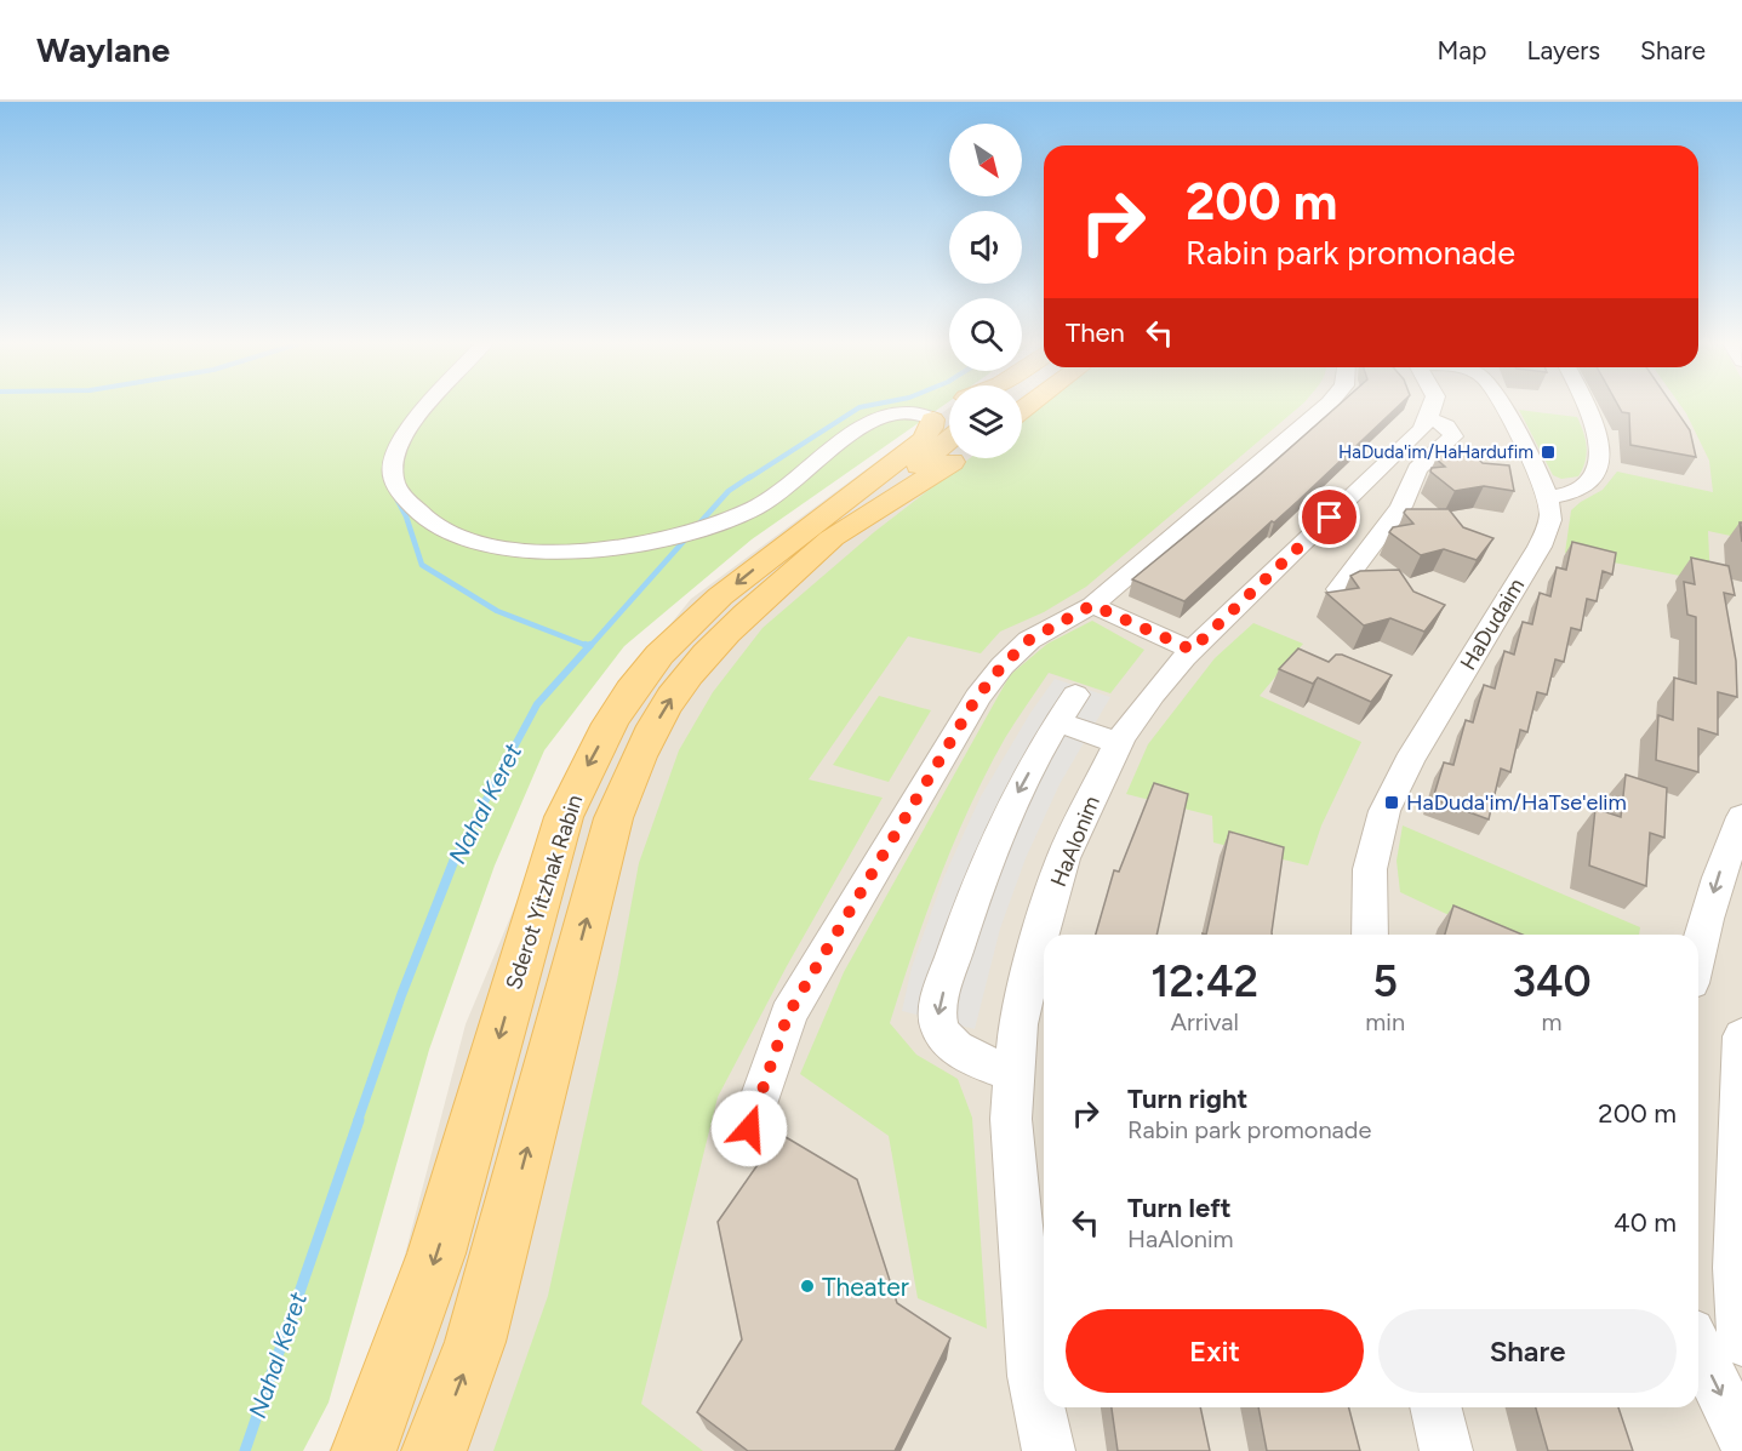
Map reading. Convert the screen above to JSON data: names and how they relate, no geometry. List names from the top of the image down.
{
  "streets": {
    "main road": ["Sderot Yitzhak Rabin"],
    "street": ["HaDudaim", "HaAlonim"]
  },
  "water": ["Nahal Keret"],
  "places": {
    "transit": ["HaDuda'im/HaHardufim", "HaDuda'im/HaTse'elim"],
    "other": ["Theater"]
  },
  "north": "bottom right",
  "page": {
    "header": "Waylane",
    "nav": ["Map", "Layers", "Share"],
    "turn": ["200 m", "Rabin park promonade"],
    "then": "Then",
    "eta": [
      "12:42",
      "Arrival",
      "5",
      "min",
      "340",
      "m"
    ],
    "list": [
      {
        "name": "Turn right",
        "note": "Rabin park promonade",
        "value": "200 m"
      },
      {
        "name": "Turn left",
        "note": "HaAlonim",
        "value": "40 m"
      }
    ],
    "buttons": ["Exit", "Share"]
  }
}
